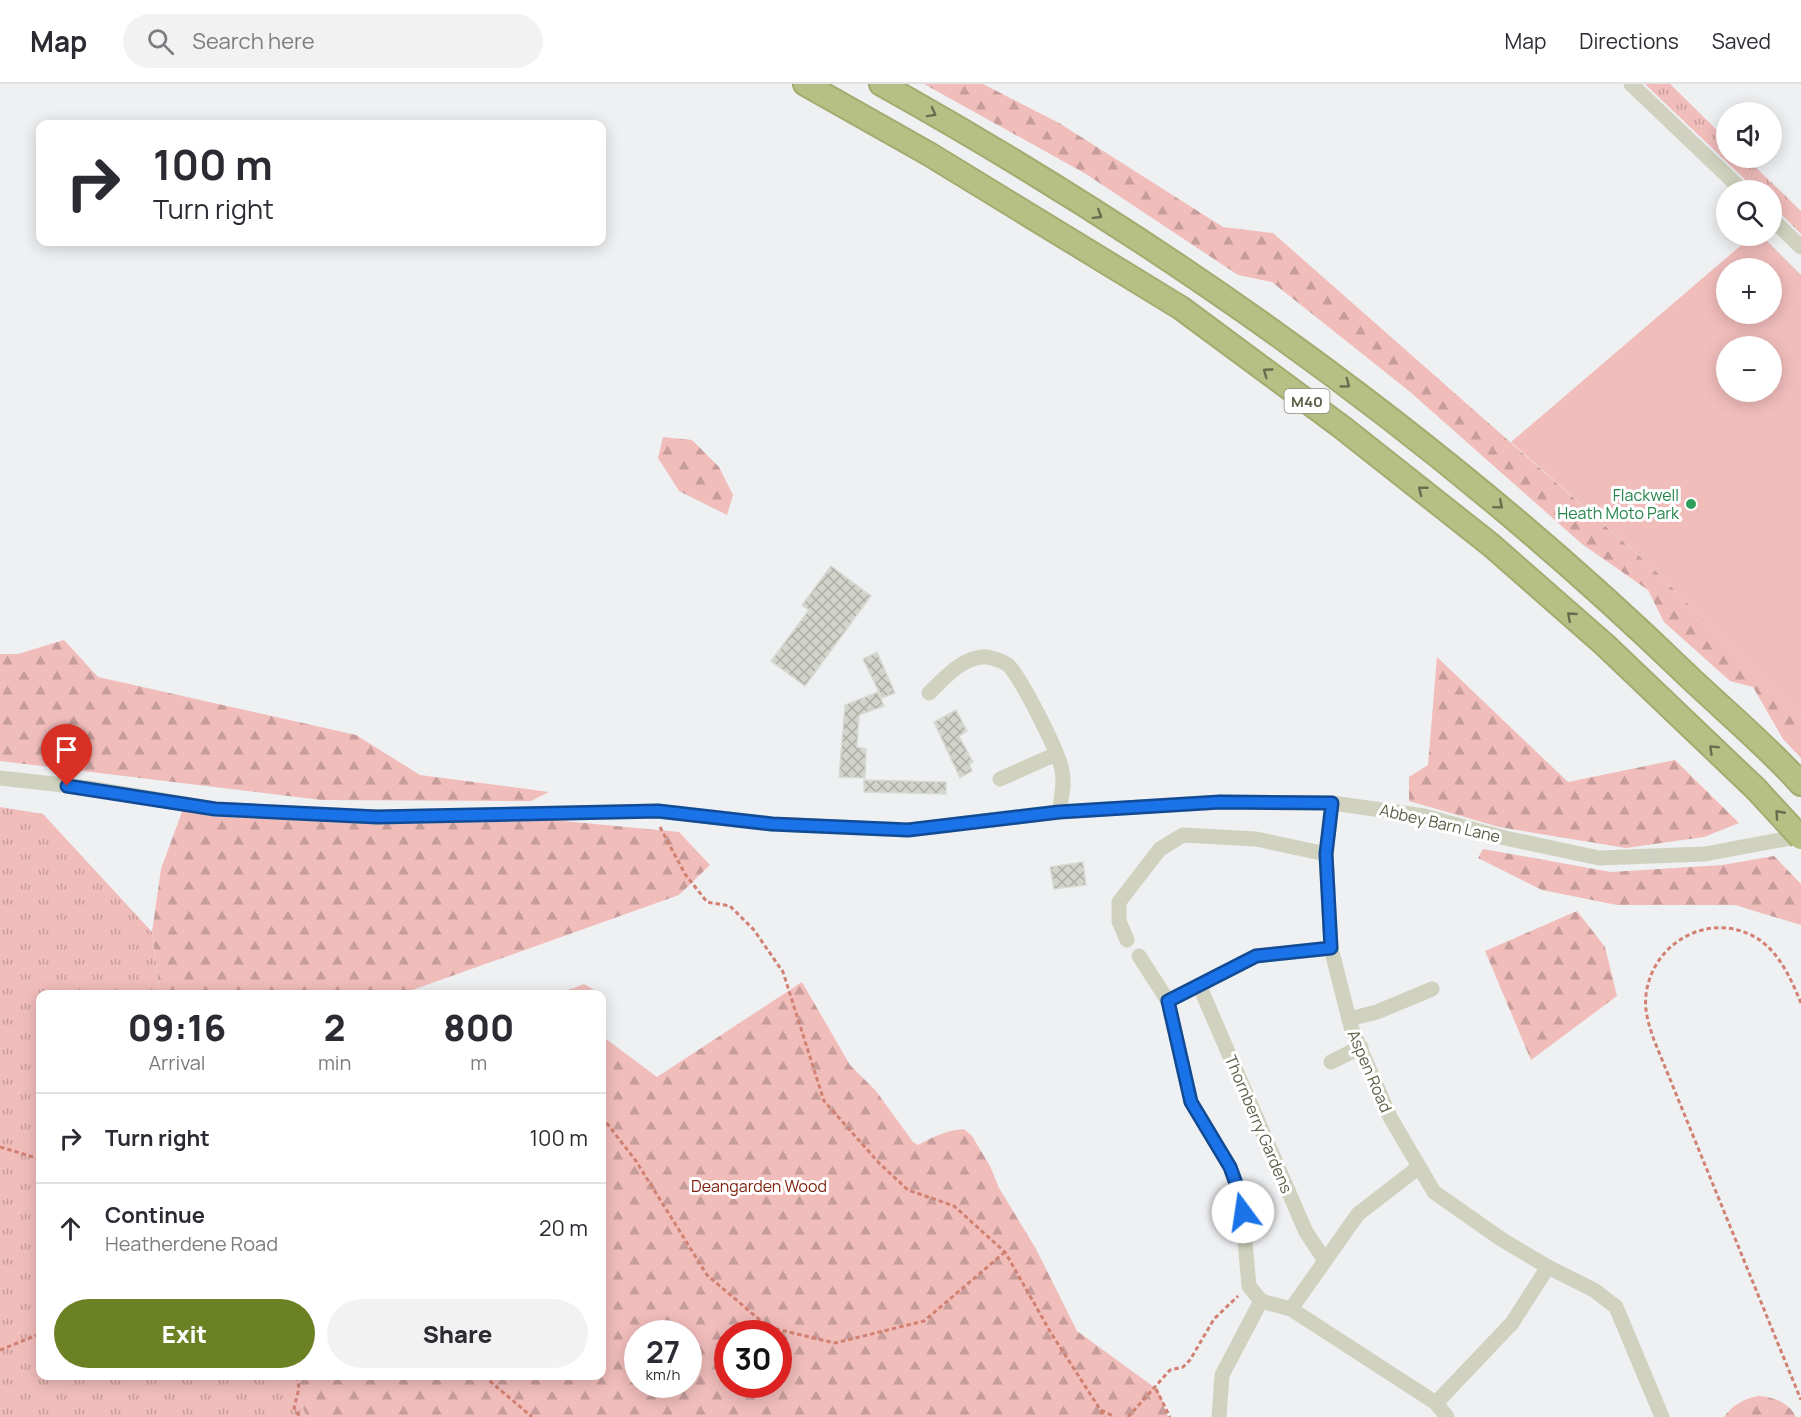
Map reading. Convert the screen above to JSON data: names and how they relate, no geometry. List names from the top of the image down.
{
  "streets": {
    "highway": ["M40"],
    "street": ["Abbey Barn Lane", "Aspen Road", "Thornberry Gardens"]
  },
  "crossings": [
    ["M40", "Abbey Barn Lane"],
    ["Abbey Barn Lane", "Aspen Road"]
  ],
  "parks": ["Deangarden Wood"],
  "places": ["Flackwell Heath Moto Park"],
  "page": {
    "header": "Map",
    "search": "Search here",
    "nav": ["Map", "Directions", "Saved"],
    "map_buttons": ["+", "−"],
    "turn": ["100 m", "Turn right"],
    "eta": [
      "09:16",
      "Arrival",
      "2",
      "min",
      "800",
      "m"
    ],
    "list": [
      {
        "name": "Turn right",
        "value": "100 m"
      },
      {
        "name": "Continue",
        "note": "Heatherdene Road",
        "value": "20 m"
      }
    ],
    "buttons": ["Exit", "Share"],
    "speed": "27 km/h",
    "limit": "30"
  }
}
